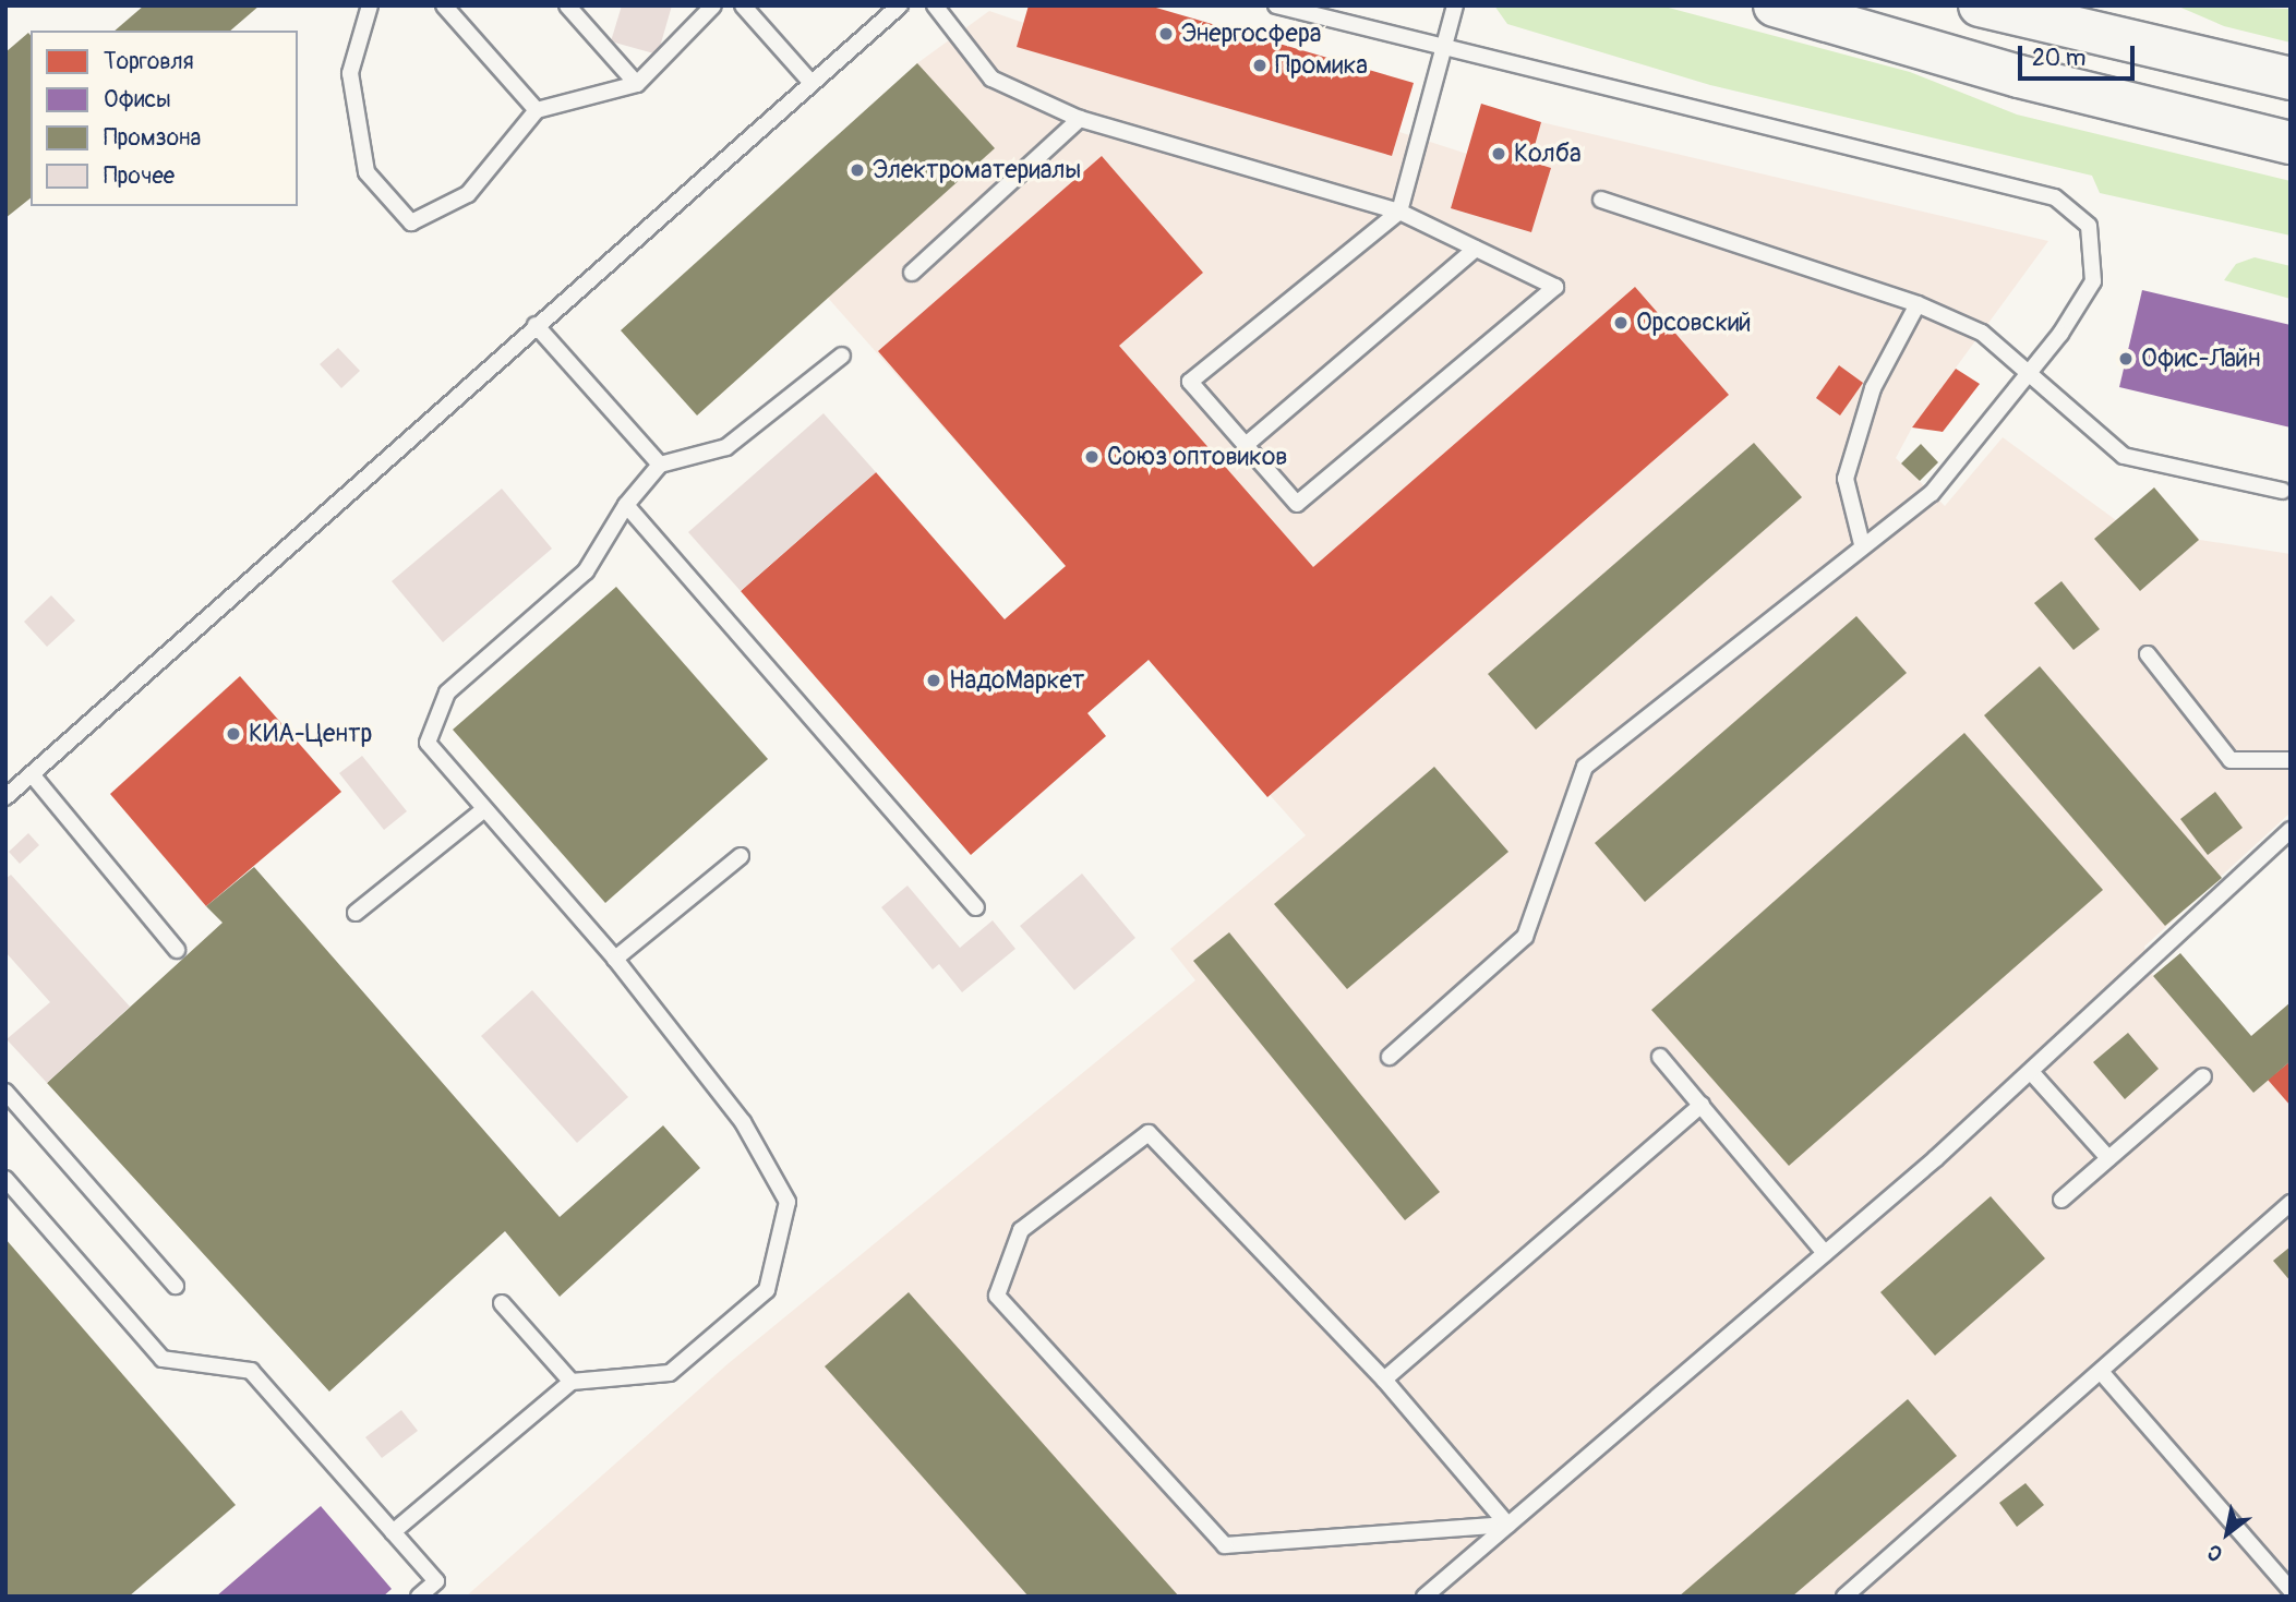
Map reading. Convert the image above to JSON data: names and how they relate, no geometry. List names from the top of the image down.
{
  "places": [
    "Энергосфера",
    "Промика",
    "Колба",
    "Электроматериалы",
    "Орсовский",
    "Офис-Лайн",
    "Союз оптовиков",
    "НадоМаркет",
    "КИА-Центр"
  ],
  "legend": [
    "Торговля",
    "Офисы",
    "Промзона",
    "Прочее"
  ],
  "scale_bar": "20 m",
  "north": "bottom left"
}
